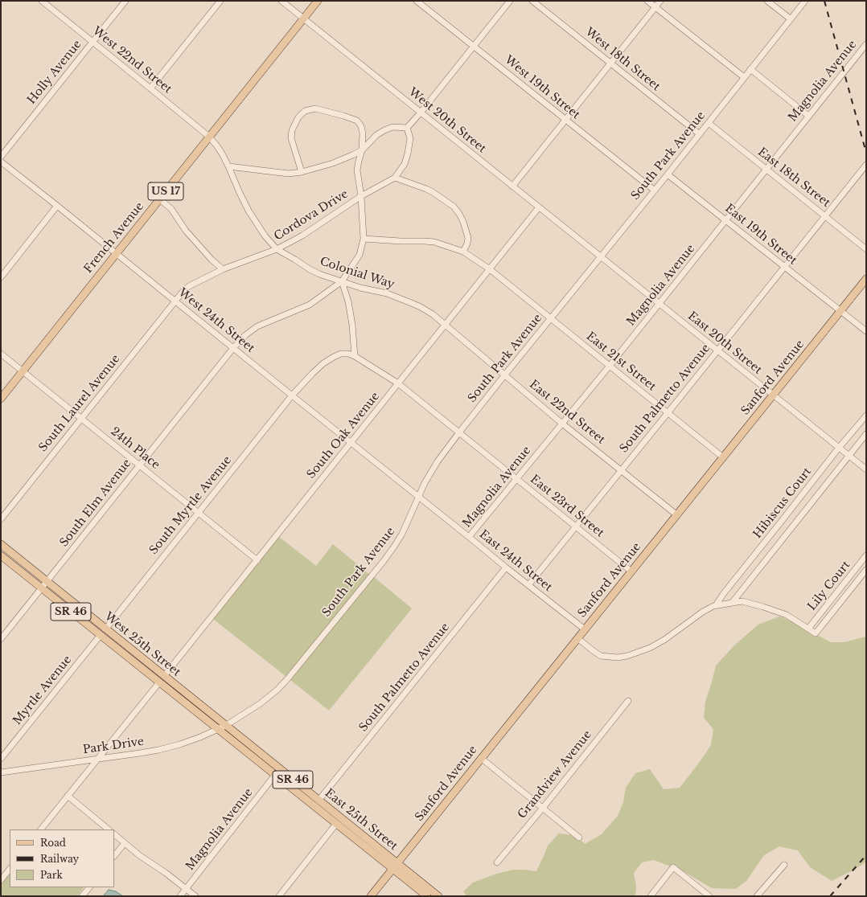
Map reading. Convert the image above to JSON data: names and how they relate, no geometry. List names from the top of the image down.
{
  "streets": {
    "main road": [
      "US 17",
      "French Avenue",
      "Sanford Avenue",
      "SR 46",
      "West 25th Street",
      "East 25th Street"
    ],
    "street": [
      "West 18th Street",
      "West 22nd Street",
      "Holly Avenue",
      "Magnolia Avenue",
      "West 19th Street",
      "West 20th Street",
      "South Park Avenue",
      "East 18th Street",
      "Cordova Drive",
      "East 19th Street",
      "Colonial Way",
      "West 24th Street",
      "East 20th Street",
      "East 21st Street",
      "South Palmetto Avenue",
      "South Laurel Avenue",
      "East 22nd Street",
      "South Oak Avenue",
      "24th Place",
      "South Elm Avenue",
      "Hibiscus Court",
      "South Myrtle Avenue",
      "East 23rd Street",
      "East 24th Street",
      "Lily Court",
      "Myrtle Avenue",
      "Park Drive",
      "Grandview Avenue"
    ]
  },
  "crossings": [
    ["West 18th Street", "South Park Avenue"],
    ["West 22nd Street", "Holly Avenue"],
    ["West 22nd Street", "French Avenue"],
    ["West 22nd Street", "Colonial Way"],
    ["Magnolia Avenue", "East 18th Street"],
    ["Magnolia Avenue", "East 19th Street"],
    ["Magnolia Avenue", "East 20th Street"],
    ["Magnolia Avenue", "East 21st Street"],
    ["Magnolia Avenue", "East 22nd Street"],
    ["Magnolia Avenue", "East 23rd Street"],
    ["Magnolia Avenue", "East 24th Street"],
    ["Magnolia Avenue", "East 25th Street"],
    ["West 19th Street", "South Park Avenue"],
    ["West 20th Street", "South Park Avenue"],
    ["West 20th Street", "French Avenue"],
    ["West 20th Street", "East 20th Street"],
    ["West 20th Street", "South Oak Avenue"],
    ["South Park Avenue", "East 18th Street"],
    ["South Park Avenue", "East 19th Street"],
    ["South Park Avenue", "West 24th Street"],
    ["South Park Avenue", "East 20th Street"],
    ["South Park Avenue", "East 21st Street"],
    ["South Park Avenue", "East 22nd Street"],
    ["South Park Avenue", "East 23rd Street"],
    ["South Park Avenue", "East 24th Street"],
    ["South Park Avenue", "West 25th Street"],
    ["South Park Avenue", "Park Drive"],
    ["South Park Avenue", "East 25th Street"],
    ["East 18th Street", "South Palmetto Avenue"],
    ["Cordova Drive", "Colonial Way"],
    ["Cordova Drive", "West 24th Street"],
    ["Cordova Drive", "South Laurel Avenue"],
    ["East 19th Street", "Sanford Avenue"],
    ["East 19th Street", "South Palmetto Avenue"],
    ["French Avenue", "Colonial Way"],
    ["French Avenue", "West 24th Street"],
    ["French Avenue", "24th Place"],
    ["Colonial Way", "South Oak Avenue"],
    ["Colonial Way", "South Elm Avenue"],
    ["West 24th Street", "South Laurel Avenue"],
    ["West 24th Street", "South Oak Avenue"],
    ["West 24th Street", "South Elm Avenue"],
    ["West 24th Street", "South Myrtle Avenue"],
    ["West 24th Street", "East 24th Street"],
    ["East 20th Street", "Sanford Avenue"],
    ["East 20th Street", "South Palmetto Avenue"],
    ["East 20th Street", "Hibiscus Court"],
    ["East 21st Street", "Sanford Avenue"],
    ["East 21st Street", "South Palmetto Avenue"],
    ["East 21st Street", "South Oak Avenue"],
    ["Sanford Avenue", "East 22nd Street"],
    ["Sanford Avenue", "East 23rd Street"],
    ["Sanford Avenue", "East 24th Street"],
    ["Sanford Avenue", "East 25th Street"],
    ["South Palmetto Avenue", "East 22nd Street"],
    ["South Palmetto Avenue", "East 23rd Street"],
    ["South Palmetto Avenue", "East 24th Street"],
    ["South Palmetto Avenue", "East 25th Street"],
    ["South Laurel Avenue", "24th Place"],
    ["South Oak Avenue", "24th Place"],
    ["South Oak Avenue", "East 23rd Street"],
    ["South Oak Avenue", "West 25th Street"],
    ["South Oak Avenue", "Park Drive"],
    ["24th Place", "South Elm Avenue"],
    ["24th Place", "South Myrtle Avenue"],
    ["South Elm Avenue", "West 25th Street"],
    ["South Myrtle Avenue", "East 23rd Street"],
    ["South Myrtle Avenue", "West 25th Street"],
    ["West 25th Street", "Myrtle Avenue"],
    ["West 25th Street", "Park Drive"],
    ["West 25th Street", "East 25th Street"],
    ["Park Drive", "East 25th Street"]
  ],
  "legend": ["Road", "Railway", "Park"]
}
